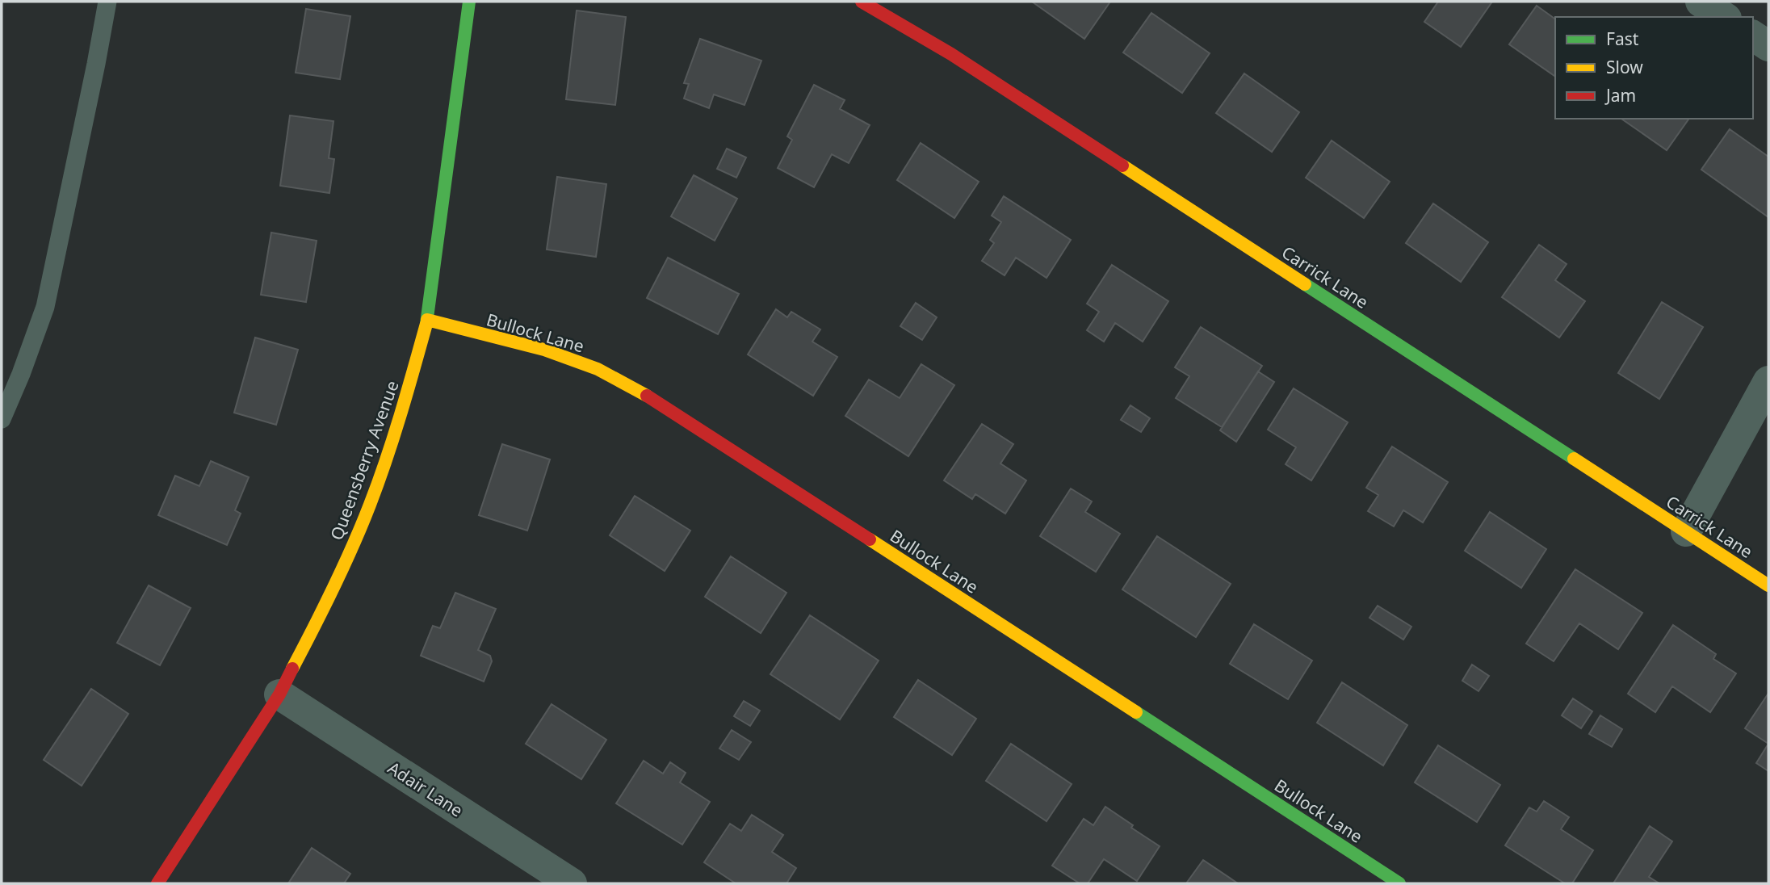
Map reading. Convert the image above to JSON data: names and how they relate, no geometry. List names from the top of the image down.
{
  "streets": {
    "street": [
      "Carrick Lane",
      "Bullock Lane",
      "Queensberry Avenue",
      "Adair Lane"
    ]
  },
  "crossings": [
    ["Bullock Lane", "Queensberry Avenue"],
    ["Queensberry Avenue", "Adair Lane"]
  ],
  "legend": ["Fast", "Slow", "Jam"]
}
